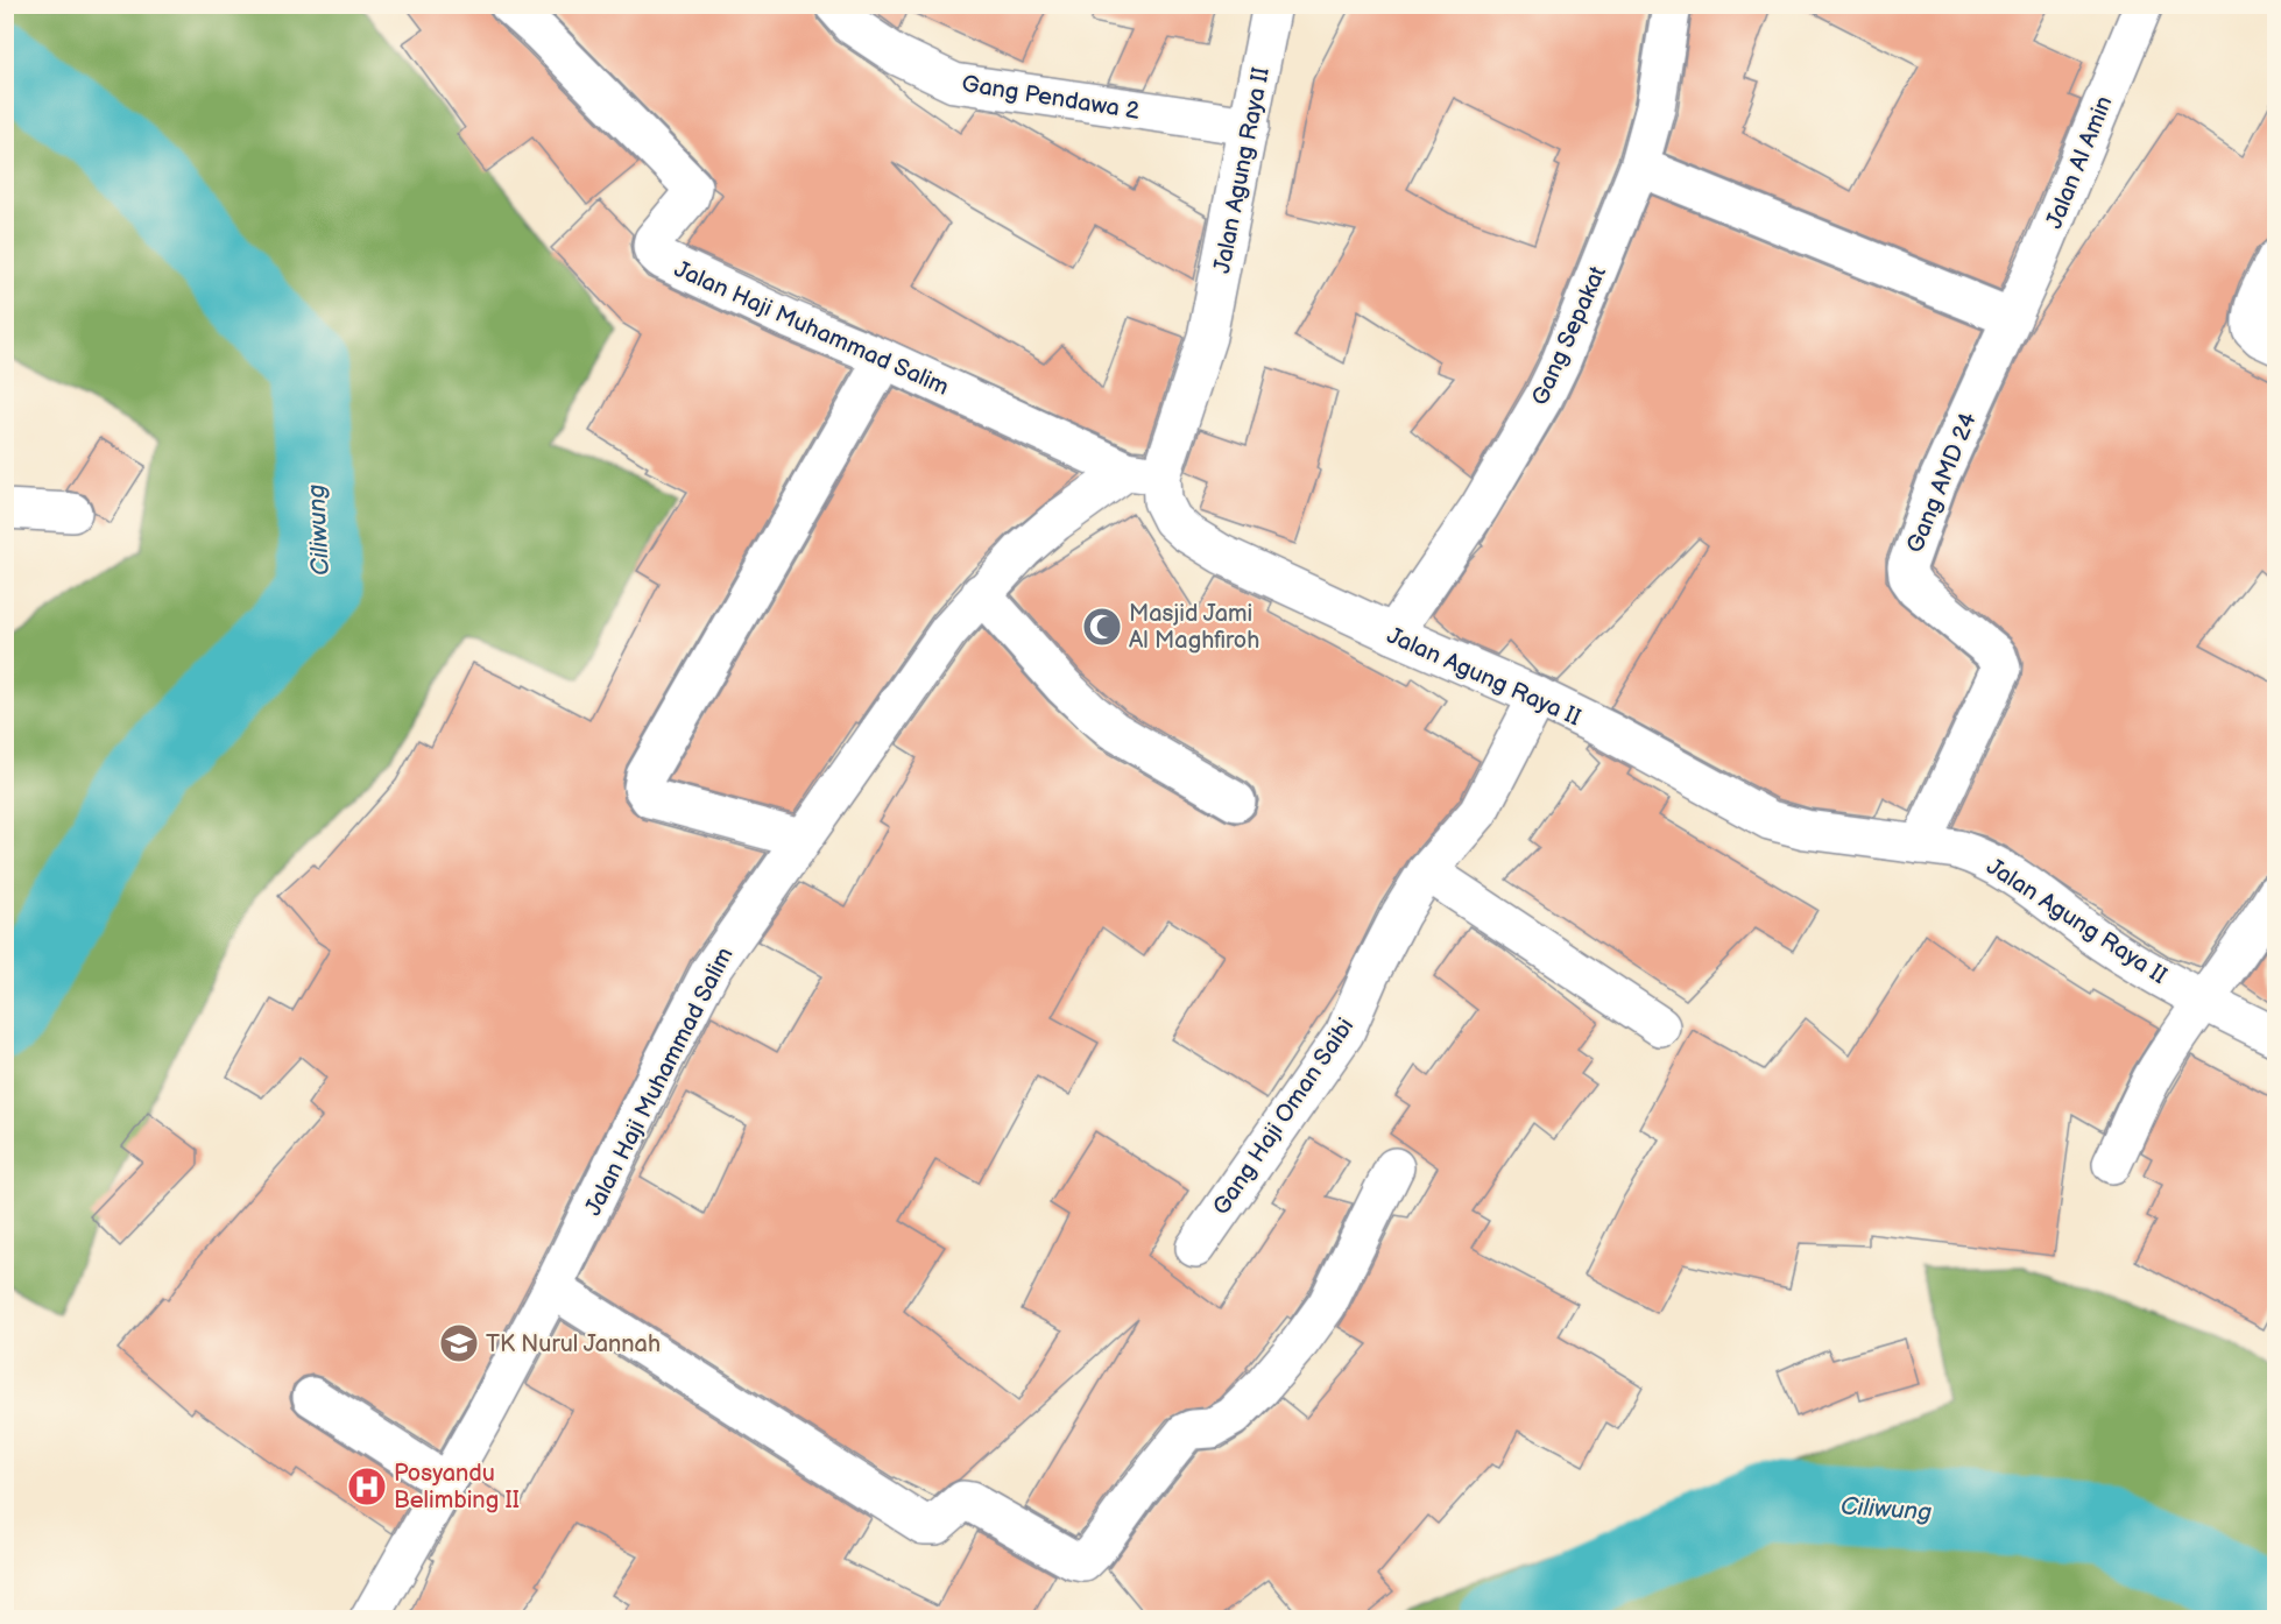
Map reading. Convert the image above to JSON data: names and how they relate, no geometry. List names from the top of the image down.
{
  "streets": {
    "street": [
      "Gang Pendawa 2",
      "Jalan Al Amin",
      "Jalan Agung Raya II",
      "Jalan Haji Muhammad Salim",
      "Gang Sepakat",
      "Gang AMD 24",
      "Gang Haji Oman Saibi"
    ]
  },
  "crossings": [
    ["Gang Pendawa 2", "Jalan Agung Raya II"],
    ["Jalan Al Amin", "Gang AMD 24"],
    ["Jalan Agung Raya II", "Jalan Haji Muhammad Salim"],
    ["Jalan Agung Raya II", "Gang Sepakat"],
    ["Jalan Agung Raya II", "Gang AMD 24"],
    ["Jalan Agung Raya II", "Gang Haji Oman Saibi"]
  ],
  "water": ["Ciliwung"],
  "places": {
    "mosque": ["Masjid Jami Al Maghfiroh"],
    "school or university": ["TK Nurul Jannah"],
    "hospital": ["Posyandu Belimbing II"]
  }
}
